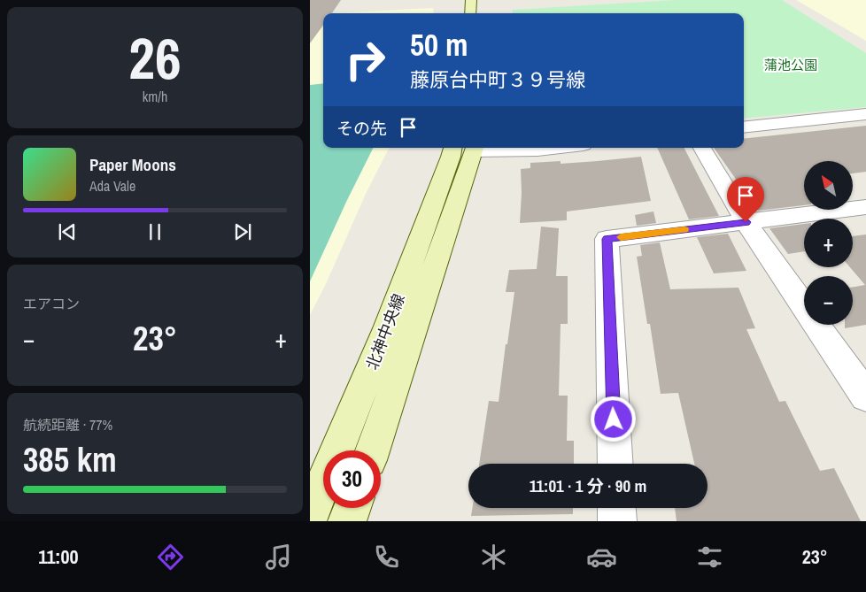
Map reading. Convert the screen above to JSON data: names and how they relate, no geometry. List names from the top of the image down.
{
  "streets": {
    "street": ["北神中央線"]
  },
  "parks": ["蒲池公園"],
  "north": "top left",
  "page": {
    "tile": [
      ["26", "km/h"],
      "エアコン",
      ["航続距離 · 77%", "385 km"]
    ],
    "turn": ["50 m", "藤原台中町３９号線"],
    "then": "その先",
    "song": ["Paper Moons", "Ada Vale"],
    "map_buttons": ["+", "−"],
    "heat": ["−", "23°", "+"],
    "limit": "30",
    "trip": "11:01 · 1 分 · 90 m",
    "tabs": ["11:00", "23°"]
  }
}
